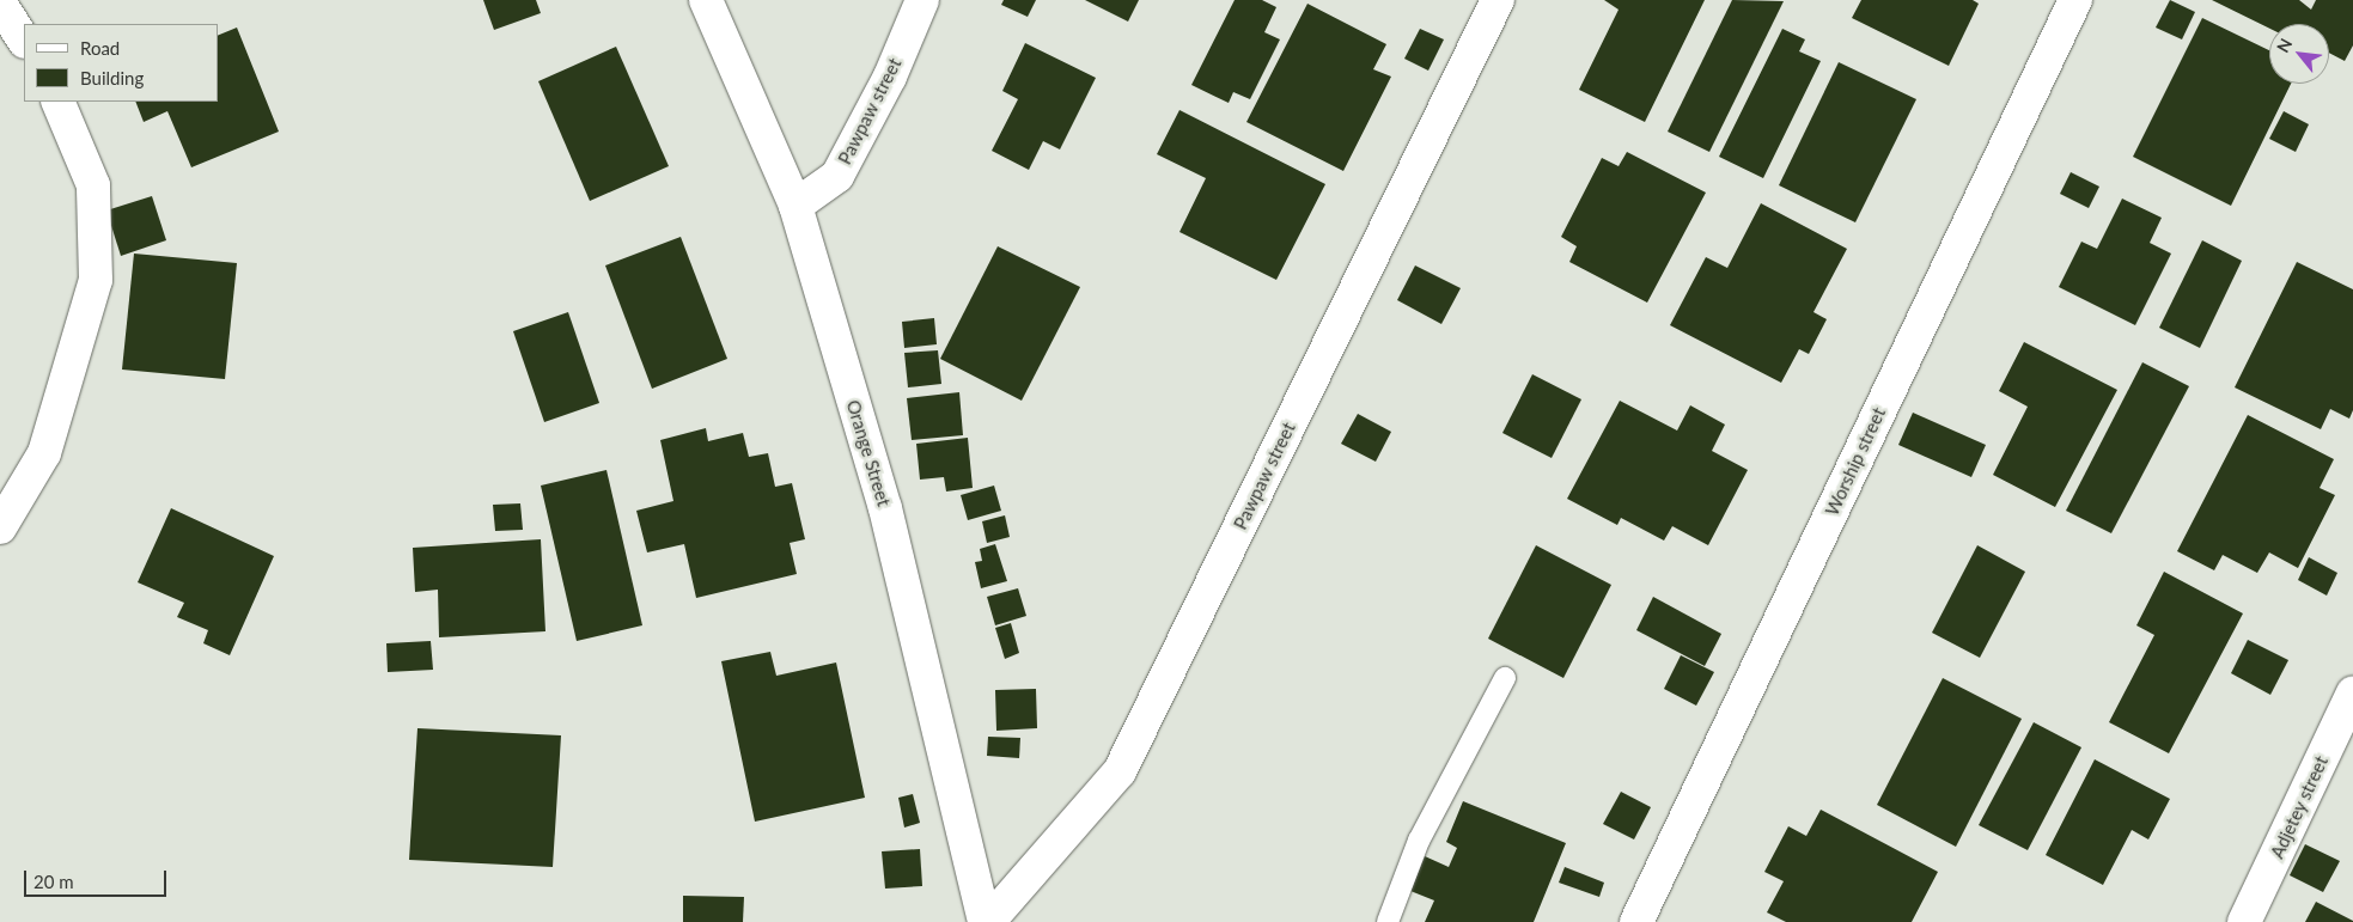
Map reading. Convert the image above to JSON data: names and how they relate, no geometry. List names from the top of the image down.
{
  "streets": {
    "street": [
      "Pawpaw street",
      "Orange Street",
      "Worship street",
      "Adjetey street"
    ]
  },
  "crossings": [
    ["Pawpaw street", "Orange Street"]
  ],
  "legend": ["Road", "Building"],
  "scale_bar": "20 m",
  "north": "top left"
}
